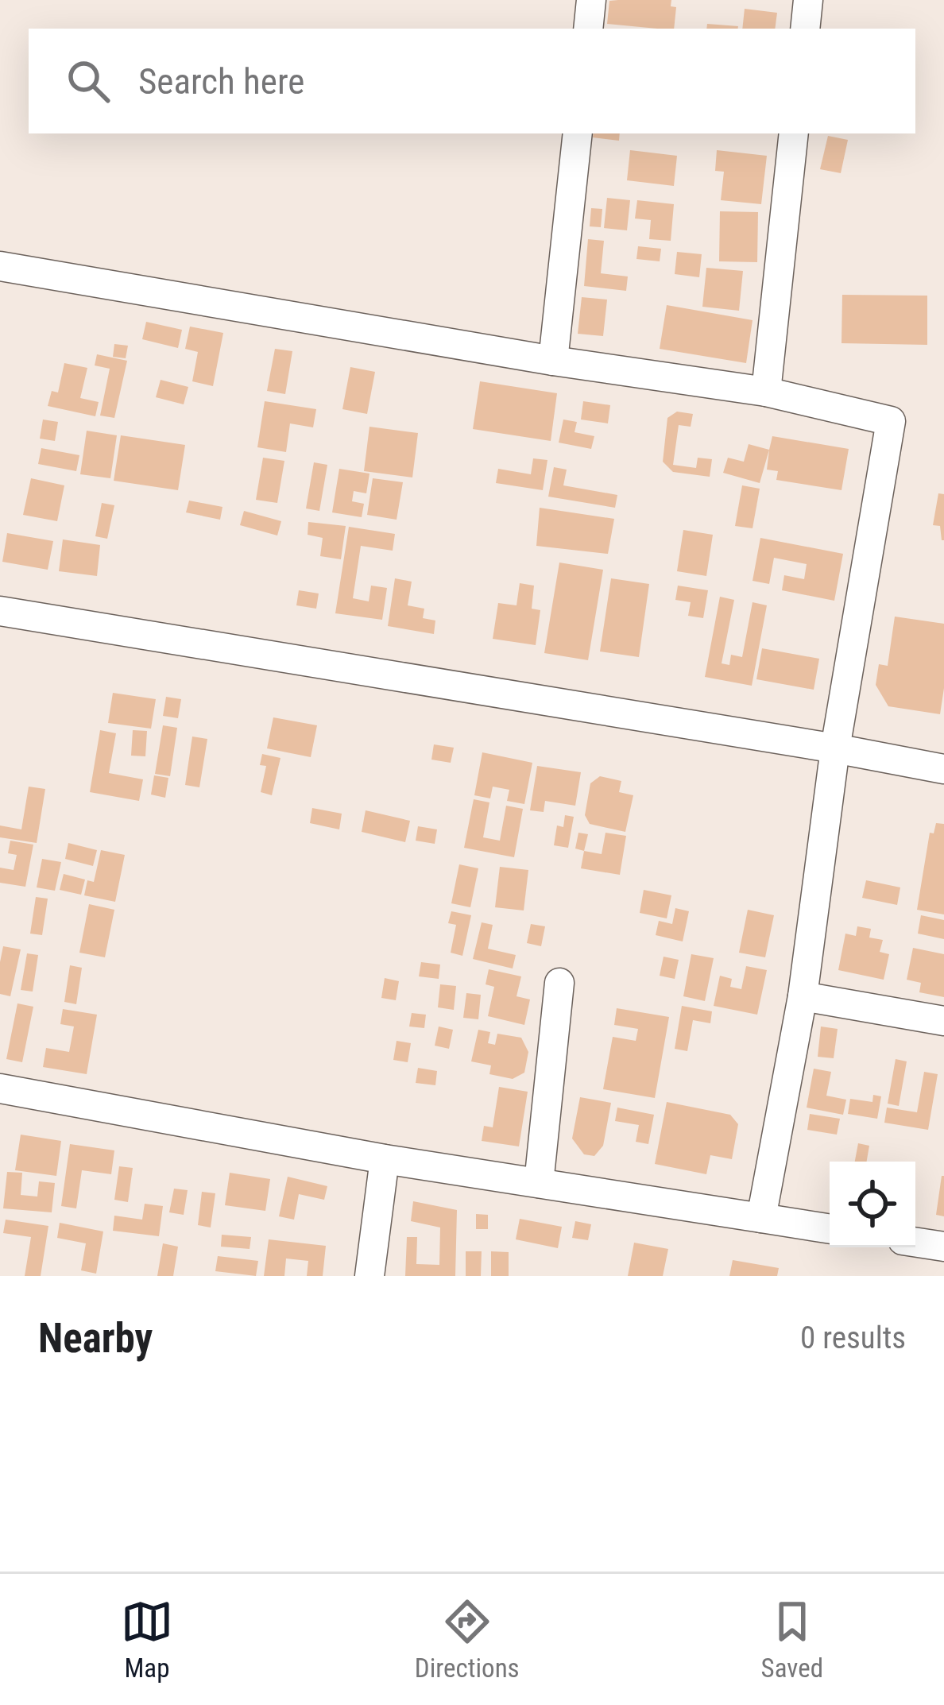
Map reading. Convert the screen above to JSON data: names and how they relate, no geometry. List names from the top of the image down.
{
  "page": {
    "search": "Search here",
    "heading": ["Nearby", "0 results"],
    "nav": ["Map", "Directions", "Saved"]
  }
}
